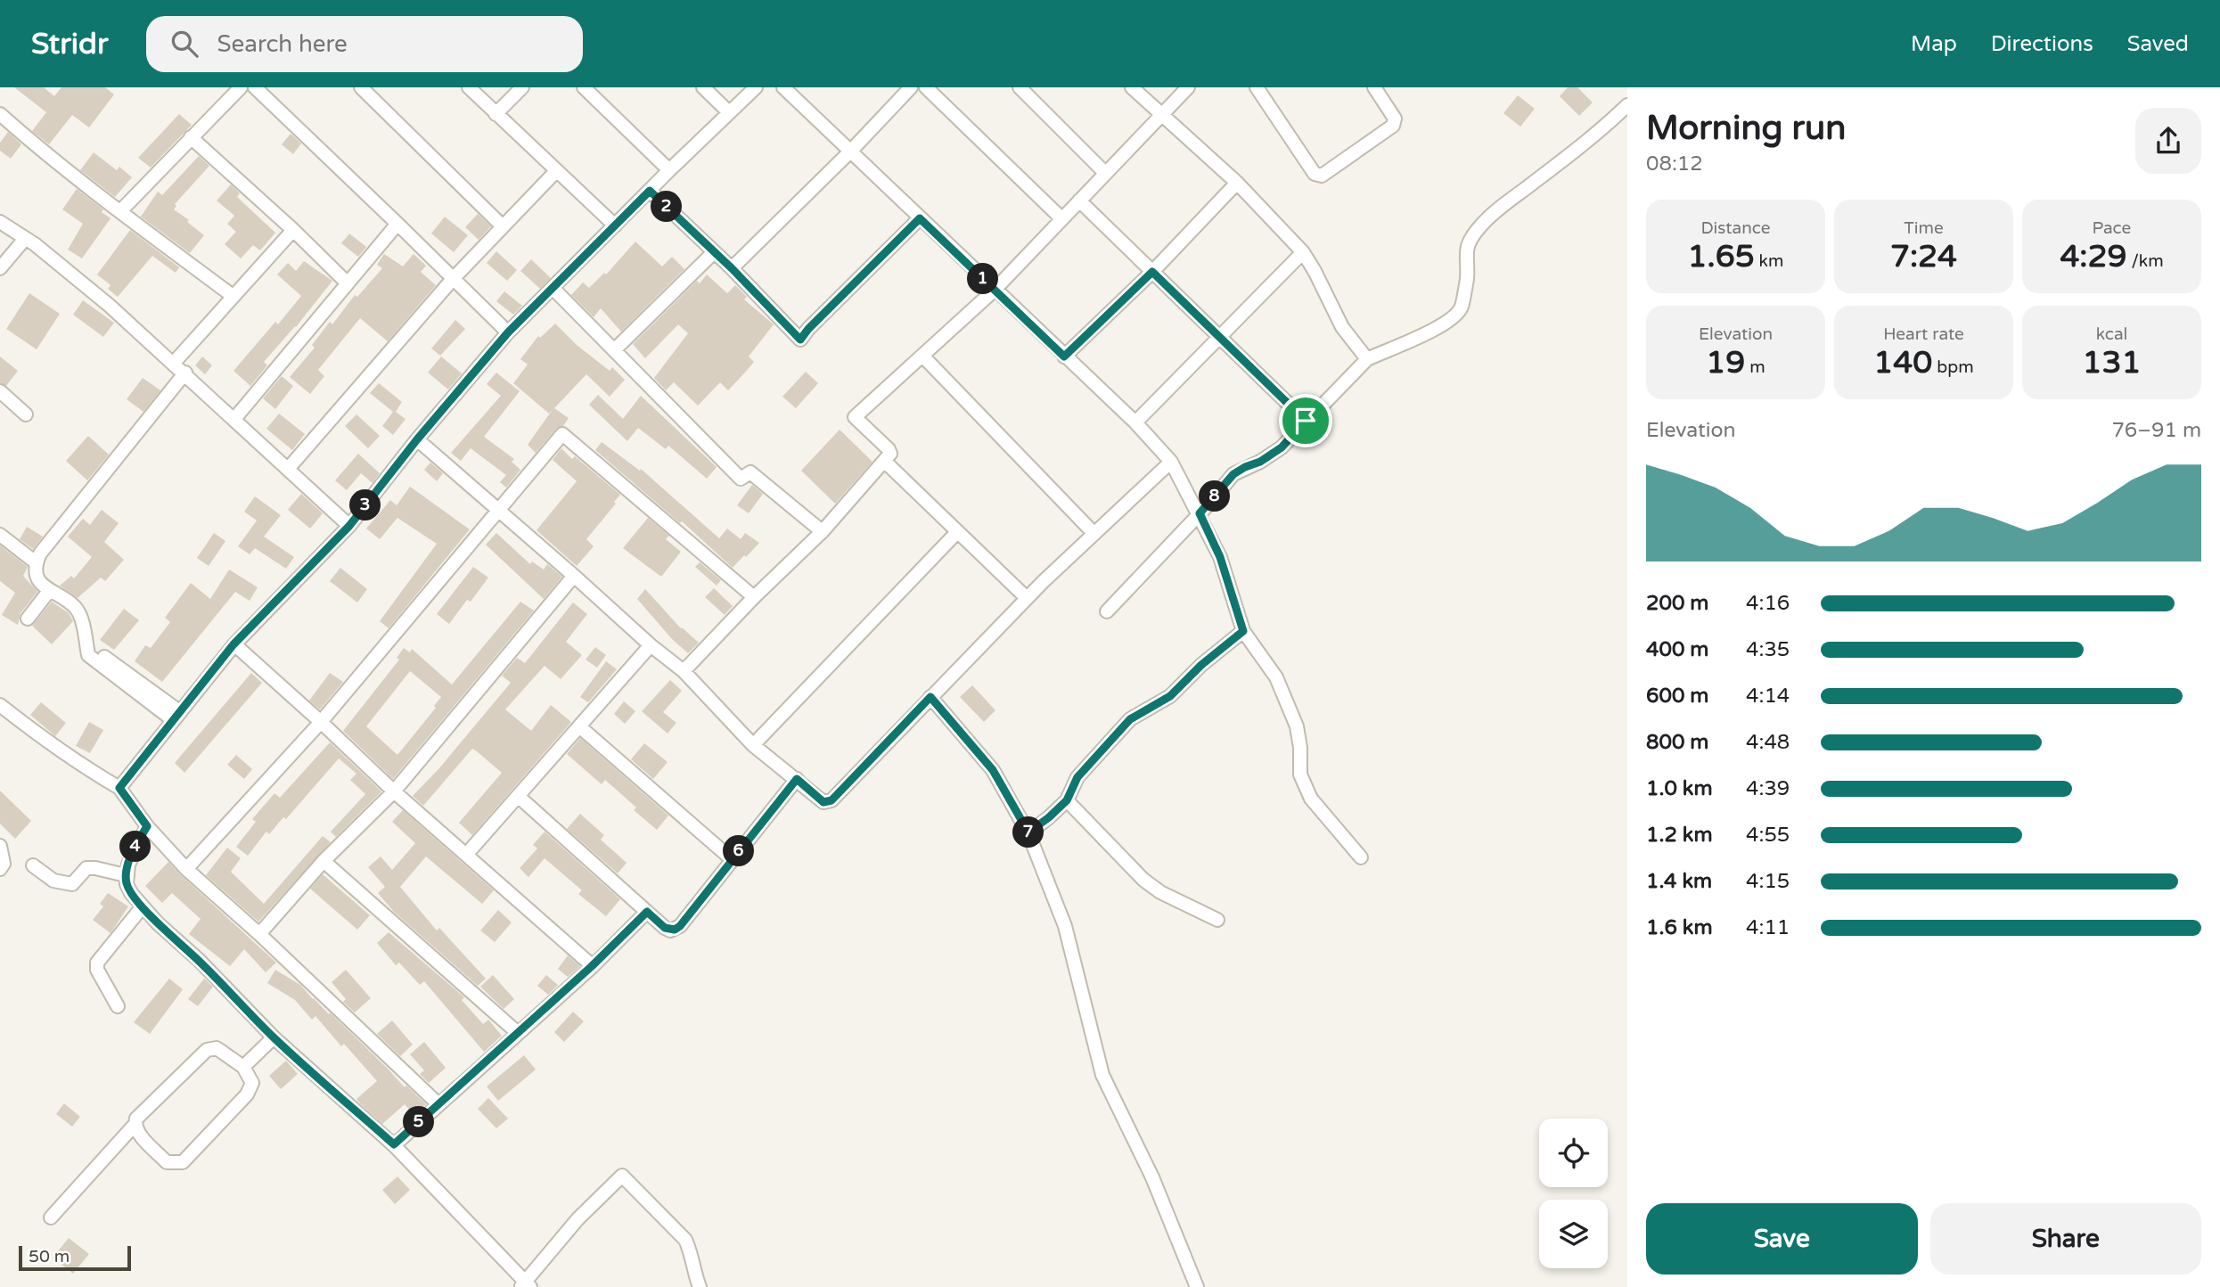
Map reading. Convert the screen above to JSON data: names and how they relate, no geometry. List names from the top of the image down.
{
  "scale_bar": "50 m",
  "page": {
    "header": "Stridr",
    "search": "Search here",
    "nav": ["Map", "Directions", "Saved"],
    "heading": ["Morning run", "08:12"],
    "pins": [
      "2",
      "1",
      "8",
      "3",
      "7",
      "4",
      "6",
      "5"
    ],
    "stats": [
      ["Distance", "1.65 km"],
      ["Time", "7:24"],
      ["Pace", "4:29 /km"],
      ["Elevation", "19 m"],
      ["Heart rate", "140 bpm"],
      ["kcal", "131"]
    ],
    "chart": ["Elevation", "76–91 m"],
    "list": [
      {
        "name": "200 m",
        "note": "4:16"
      },
      {
        "name": "400 m",
        "note": "4:35"
      },
      {
        "name": "600 m",
        "note": "4:14"
      },
      {
        "name": "800 m",
        "note": "4:48"
      },
      {
        "name": "1.0 km",
        "note": "4:39"
      },
      {
        "name": "1.2 km",
        "note": "4:55"
      },
      {
        "name": "1.4 km",
        "note": "4:15"
      },
      {
        "name": "1.6 km",
        "note": "4:11"
      }
    ],
    "buttons": ["Save", "Share"],
    "scale": "50 m"
  }
}
